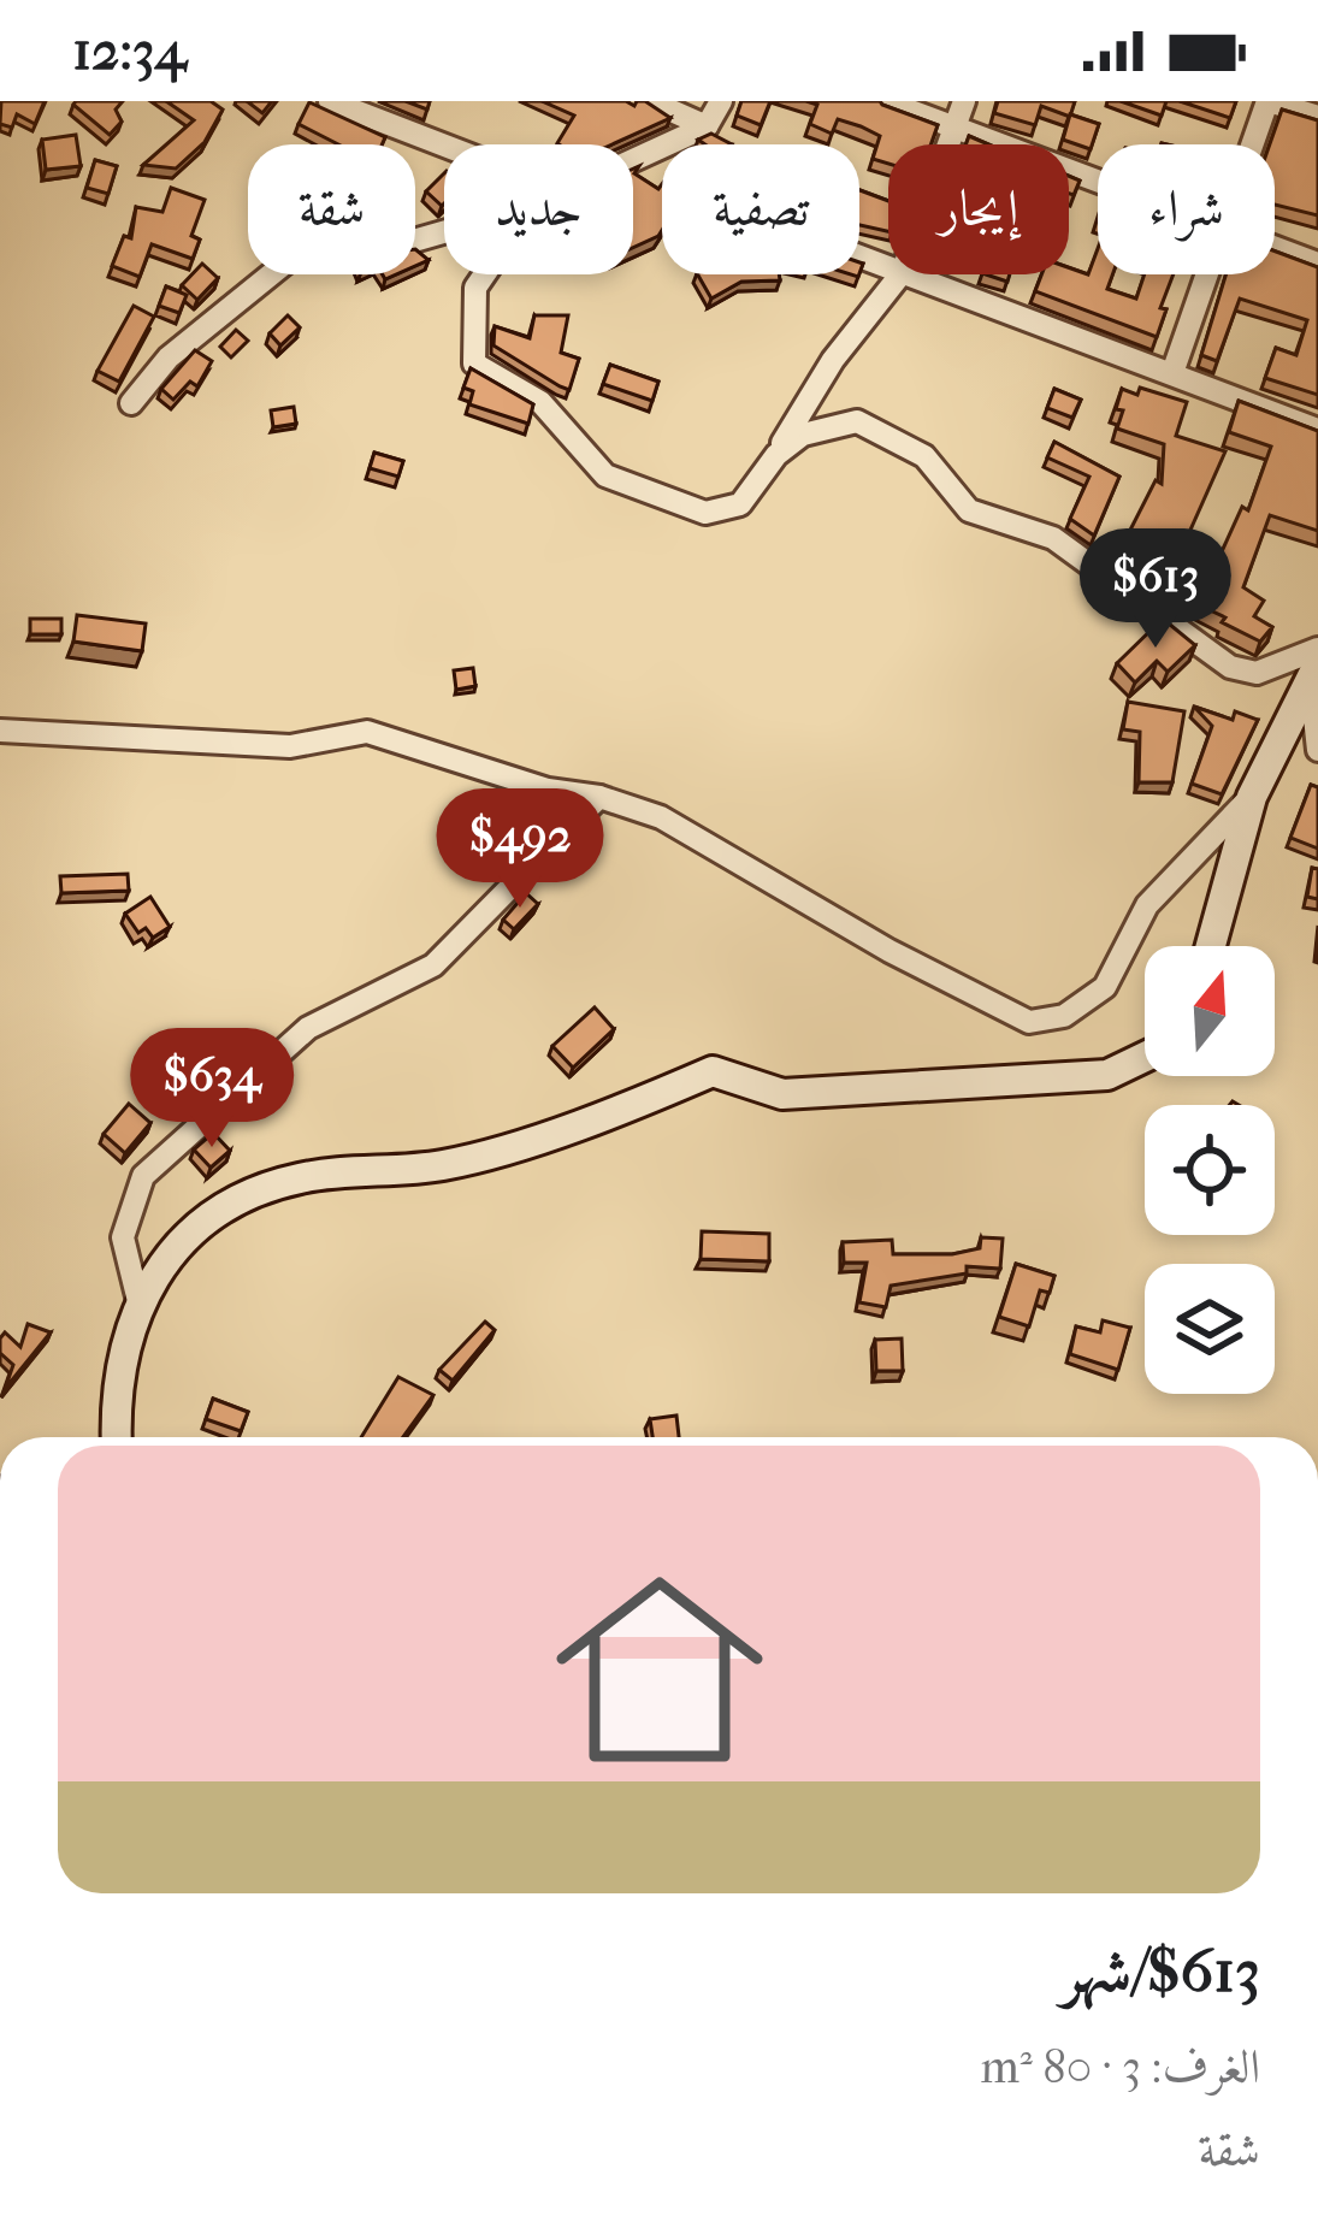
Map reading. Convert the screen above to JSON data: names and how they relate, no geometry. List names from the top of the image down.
{
  "north": "top",
  "page": {
    "status": "12:34",
    "chip": [
      "شراء",
      "إيجار",
      "تصفية",
      "جديد",
      "شقة"
    ],
    "price": ["$613", "$492", "$634"],
    "list": [
      {
        "name": "$613/شهر",
        "note": "الغرف: 3 · 80 m² · شقة"
      }
    ]
  }
}
